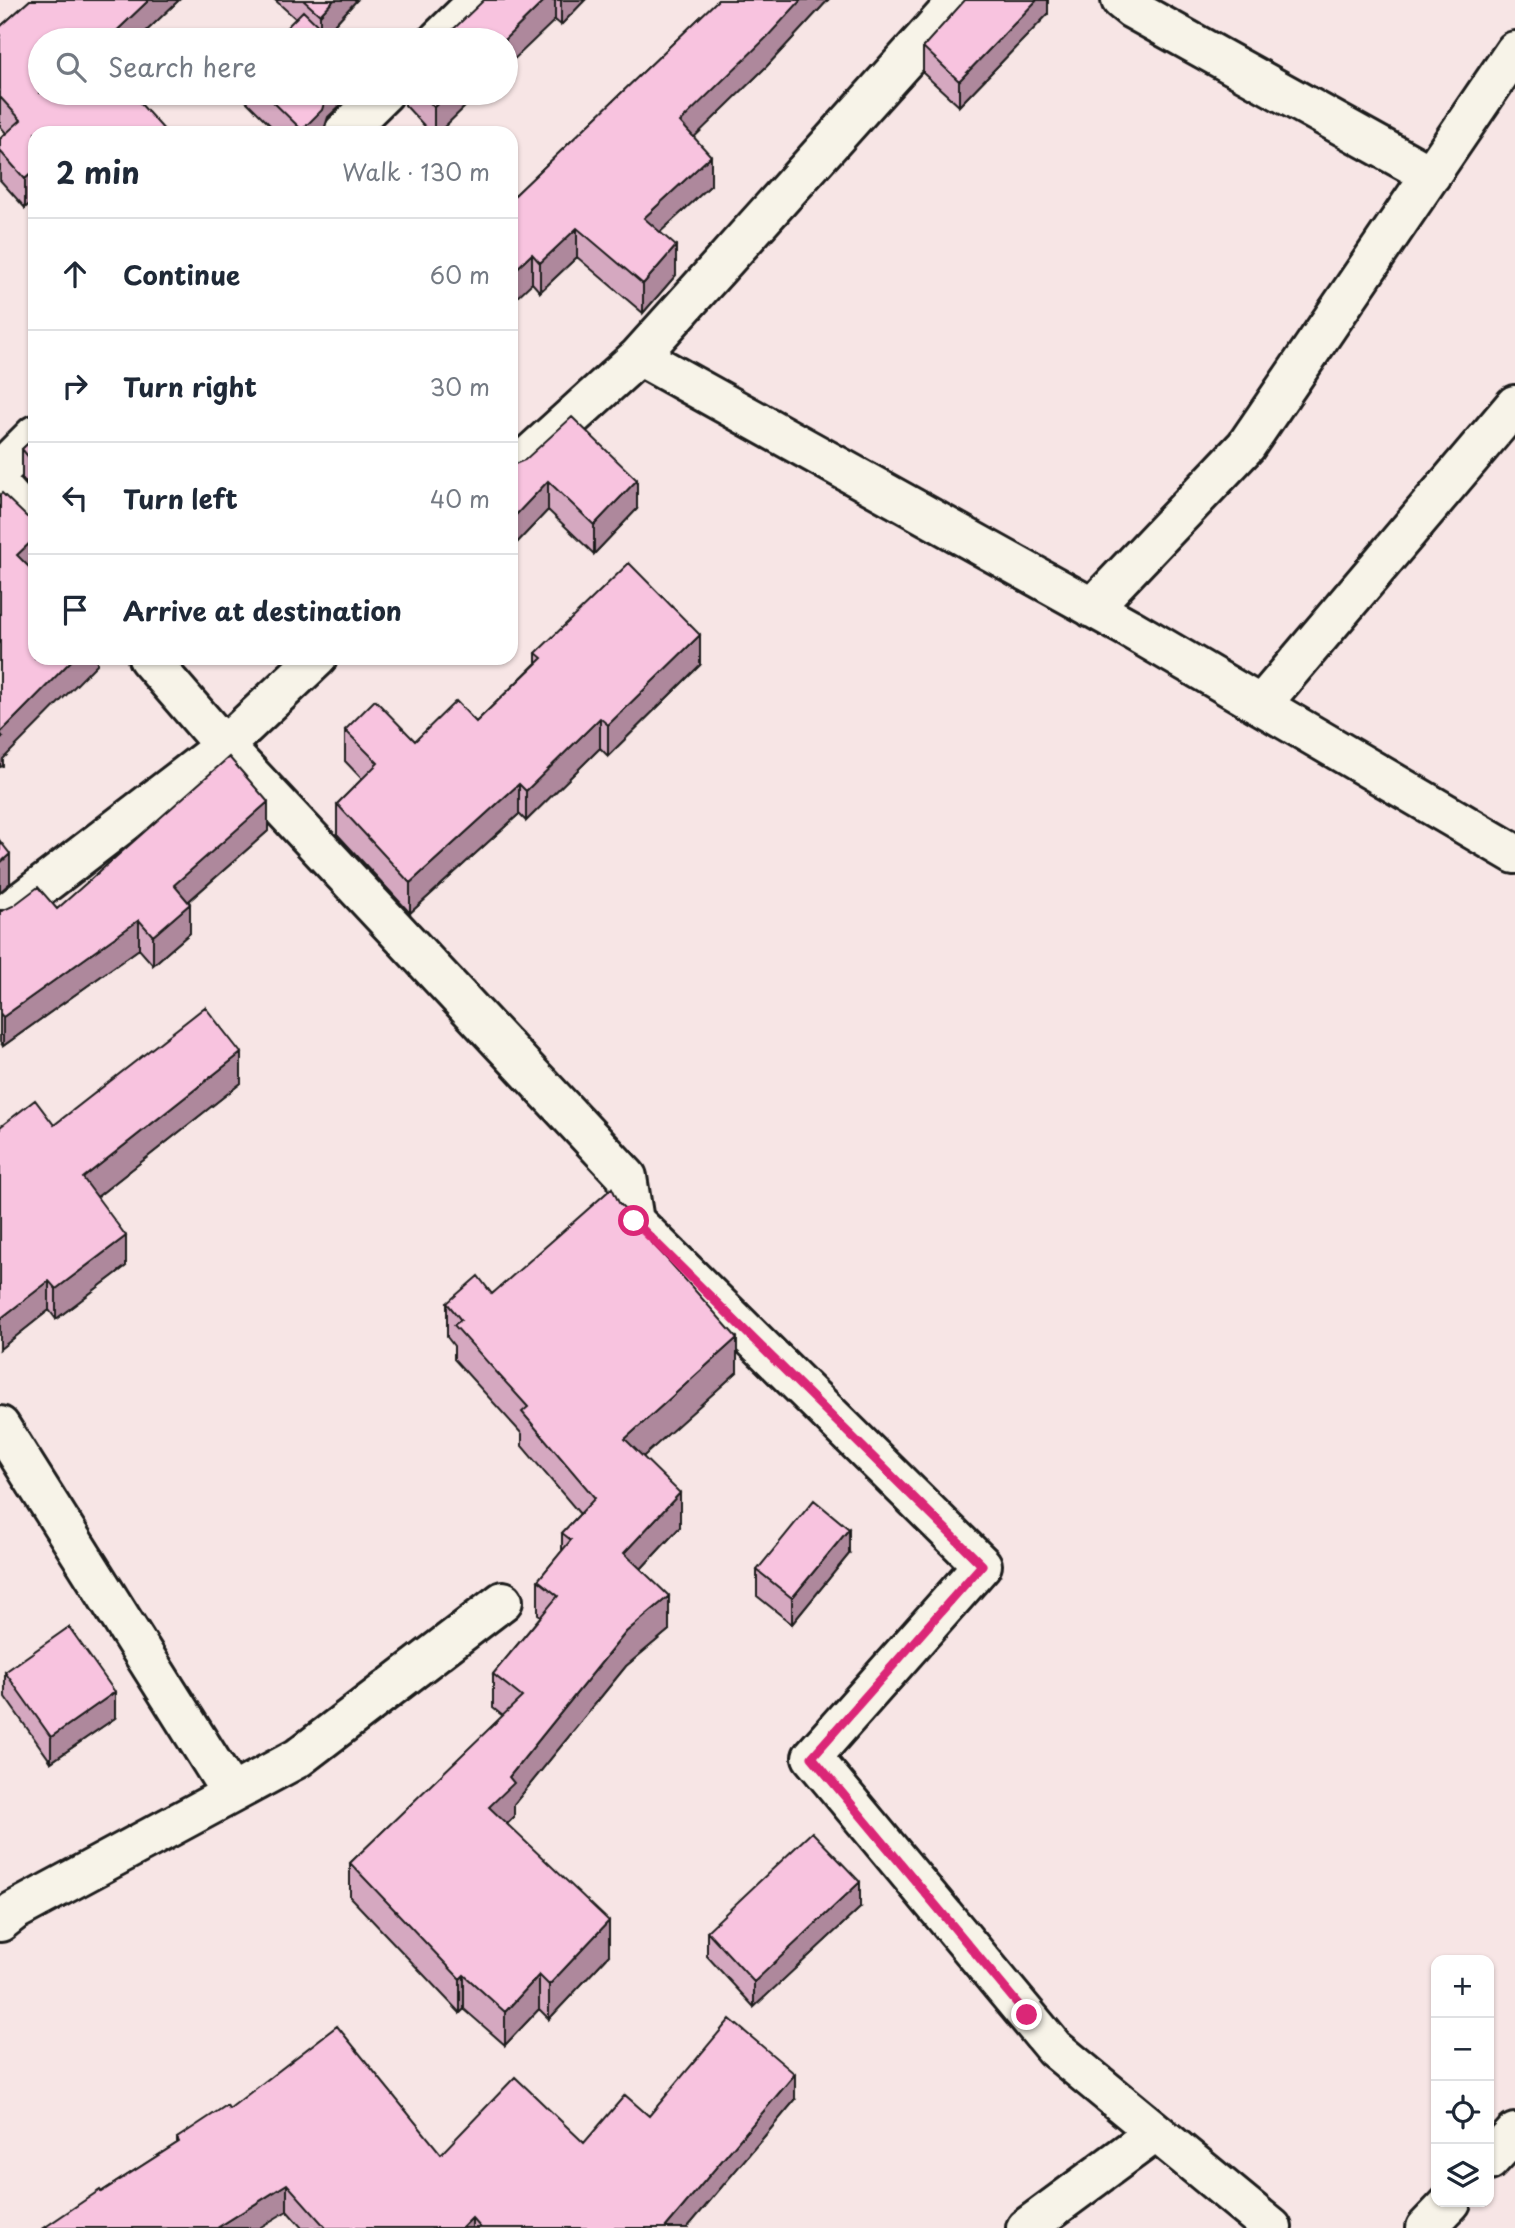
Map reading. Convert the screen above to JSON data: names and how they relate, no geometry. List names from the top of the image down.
{
  "page": {
    "search": "Search here",
    "heading": ["2 min", "Walk · 130 m"],
    "list": [
      ["Continue", "60 m"],
      ["Turn right", "30 m"],
      ["Turn left", "40 m"],
      "Arrive at destination"
    ],
    "map_buttons": ["+", "−"]
  }
}
